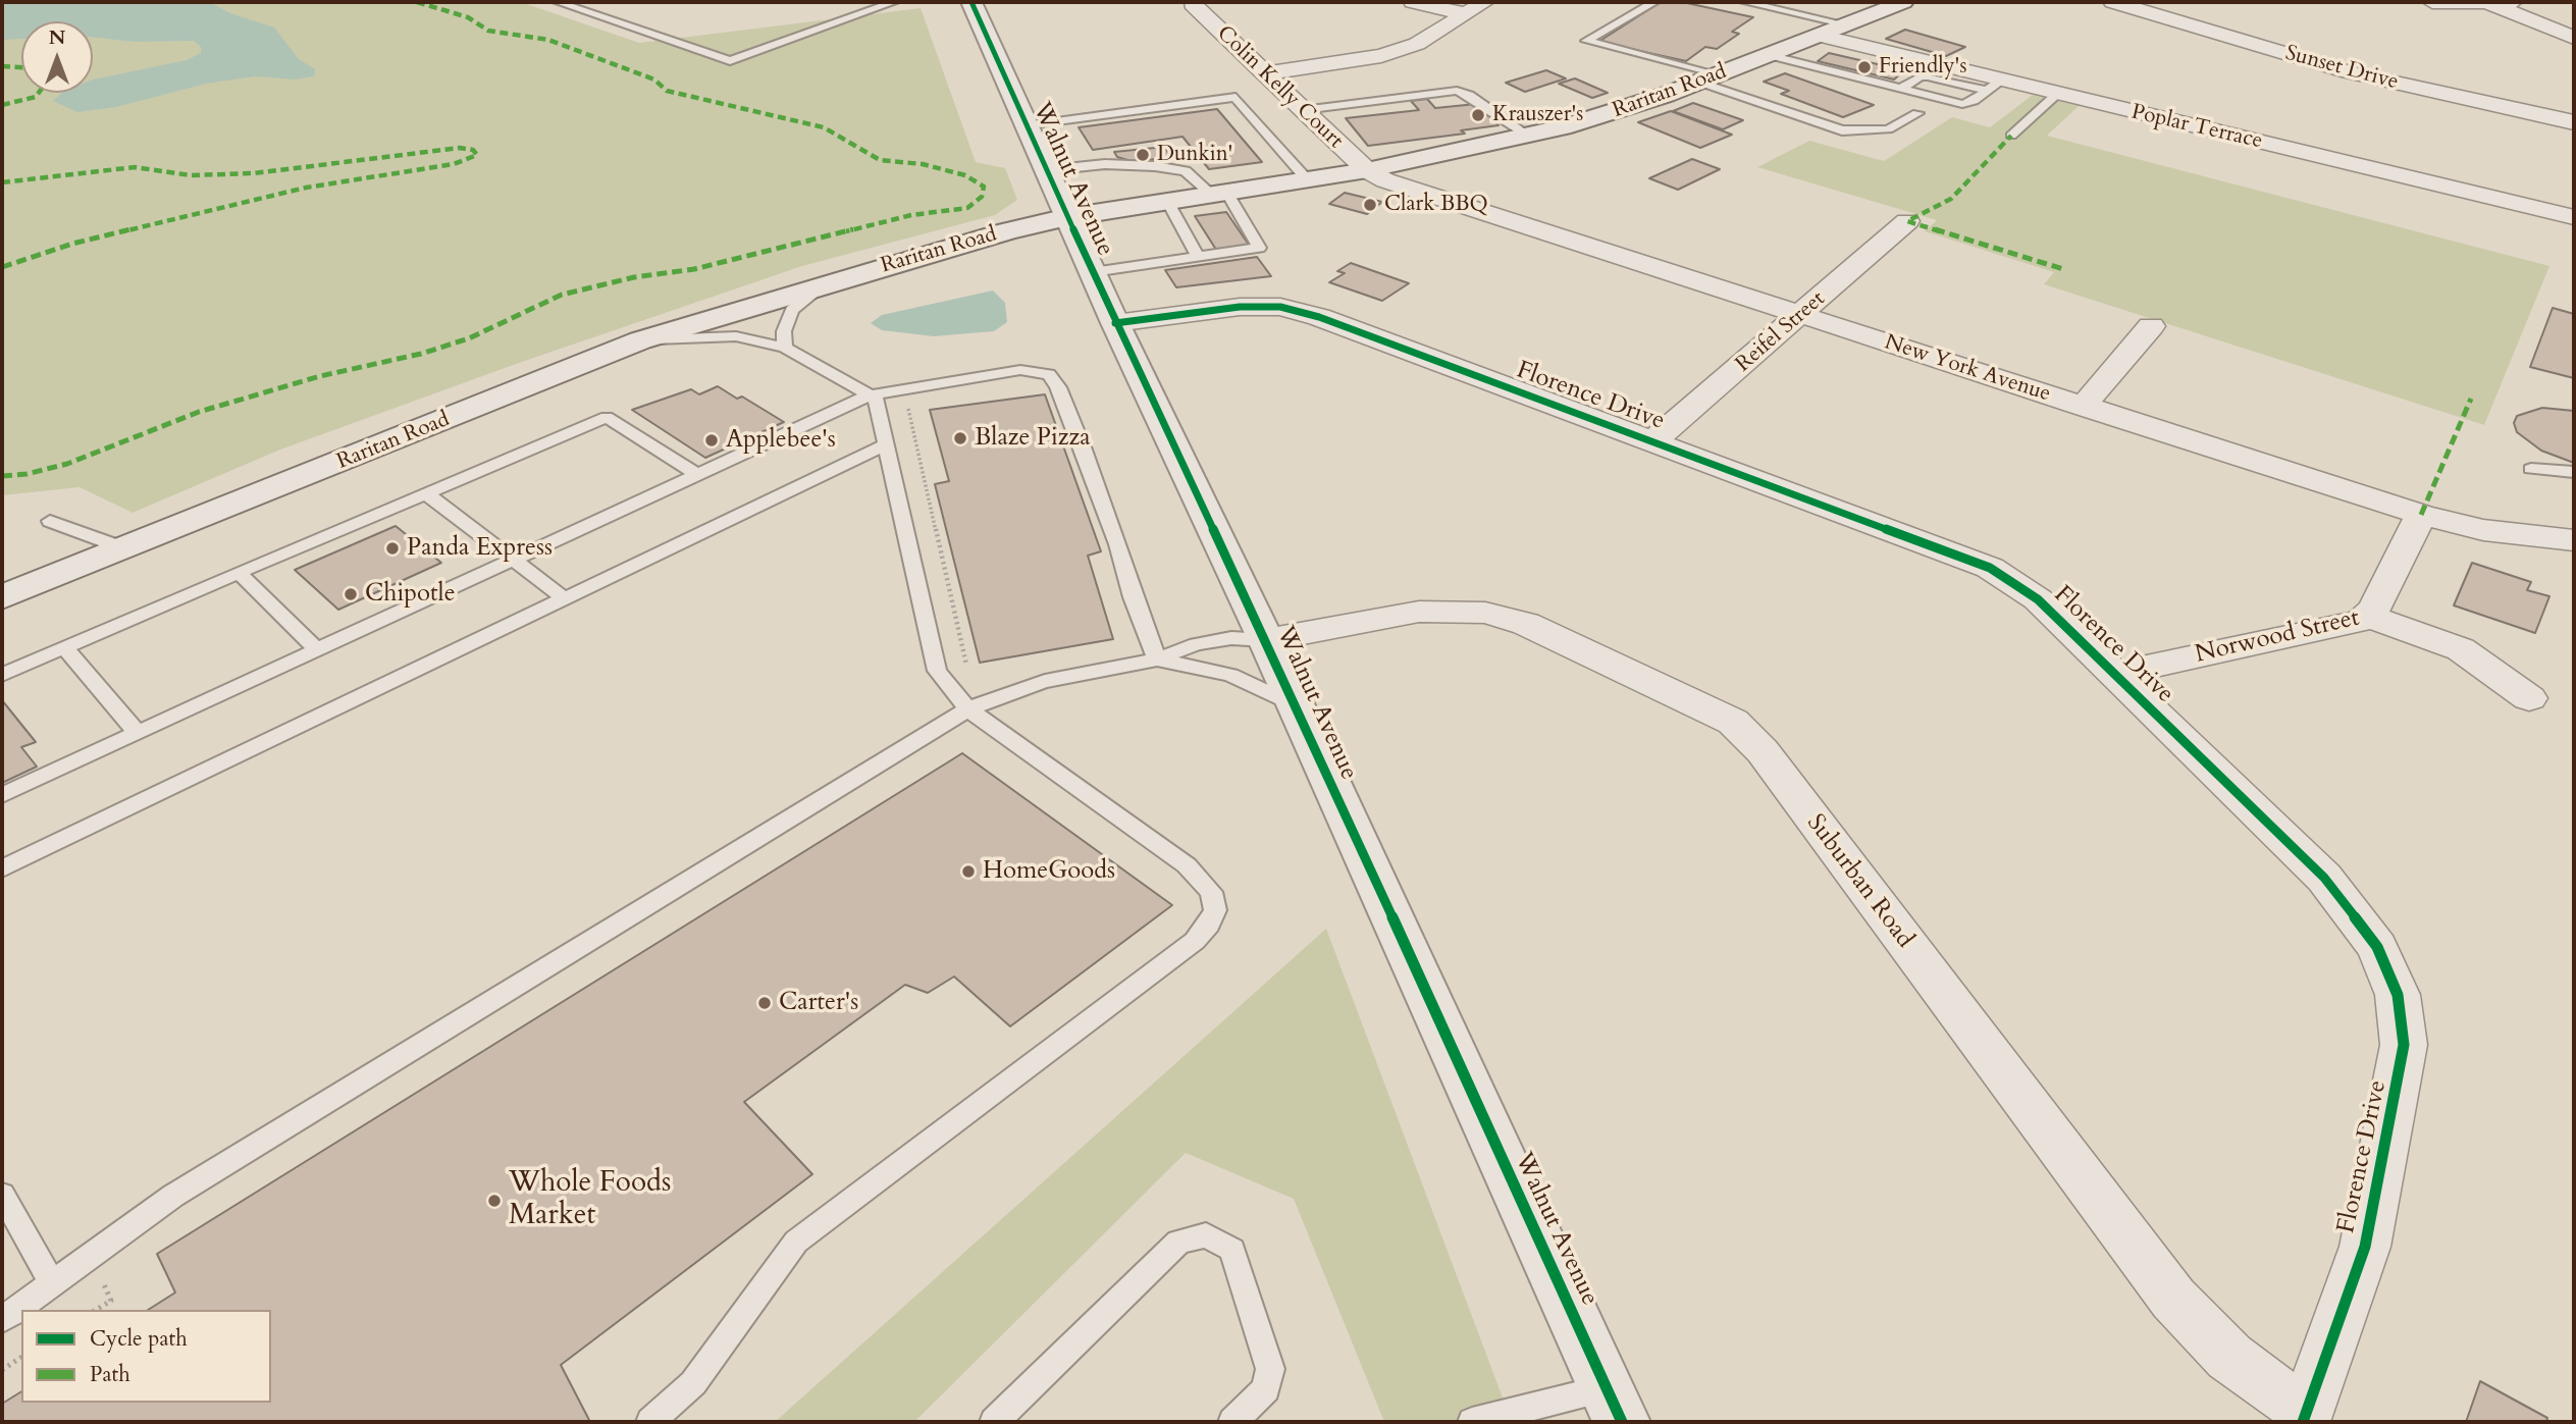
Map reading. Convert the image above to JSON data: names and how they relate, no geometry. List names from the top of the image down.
{
  "streets": {
    "main road": ["Raritan Road", "Walnut Avenue"],
    "street": [
      "Sunset Drive",
      "Colin Kelly Court",
      "Poplar Terrace",
      "Reifel Street",
      "New York Avenue",
      "Florence Drive",
      "Norwood Street",
      "Suburban Road"
    ]
  },
  "crossings": [
    ["Colin Kelly Court", "Raritan Road"],
    ["Colin Kelly Court", "New York Avenue"],
    ["Raritan Road", "Poplar Terrace"],
    ["Raritan Road", "Walnut Avenue"],
    ["Raritan Road", "New York Avenue"],
    ["Walnut Avenue", "Florence Drive"],
    ["Walnut Avenue", "Suburban Road"],
    ["Reifel Street", "New York Avenue"],
    ["Reifel Street", "Florence Drive"],
    ["New York Avenue", "Norwood Street"],
    ["Florence Drive", "Norwood Street"],
    ["Florence Drive", "Suburban Road"]
  ],
  "places": [
    "Friendly's",
    "Krauszer's",
    "Dunkin'",
    "Clark BBQ",
    "Blaze Pizza",
    "Applebee's",
    "Panda Express",
    "Chipotle",
    "HomeGoods",
    "Carter's",
    "Whole Foods Market"
  ],
  "legend": ["Cycle path", "Path"],
  "north": "top"
}
